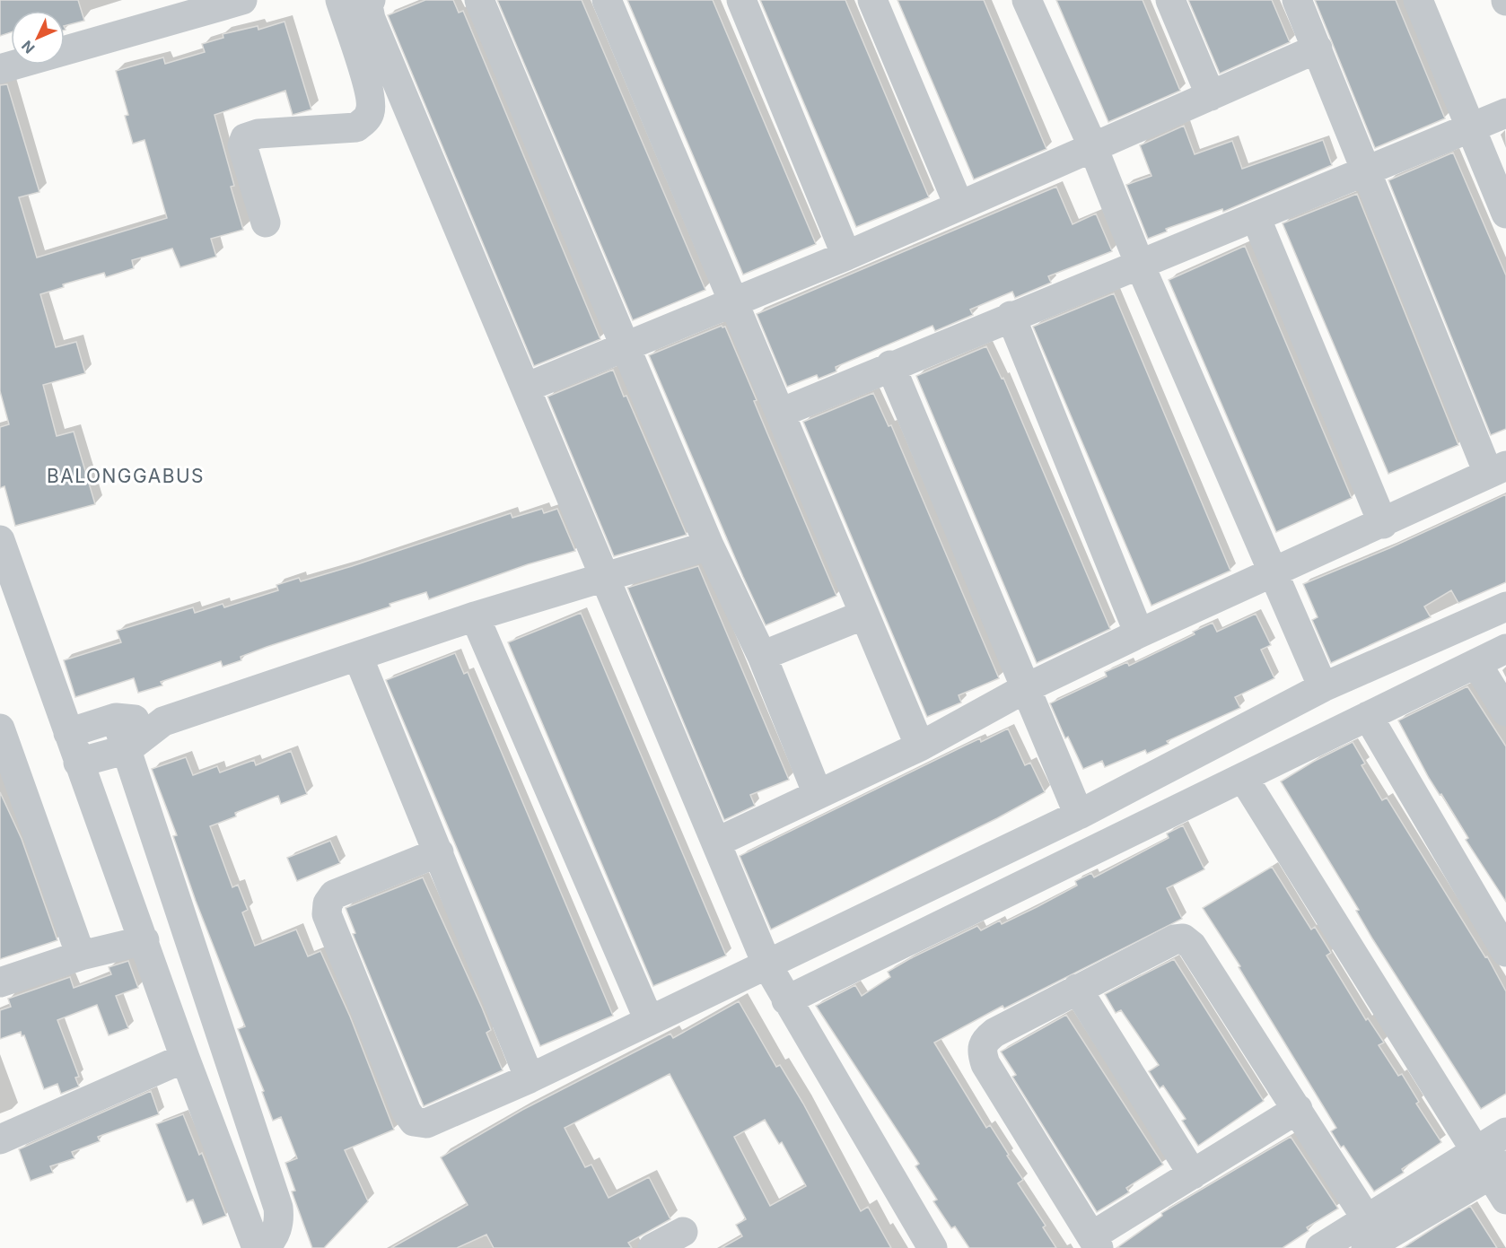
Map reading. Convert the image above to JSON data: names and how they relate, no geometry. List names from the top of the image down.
{
  "districts": ["BALONGGABUS"],
  "north": "bottom left"
}
